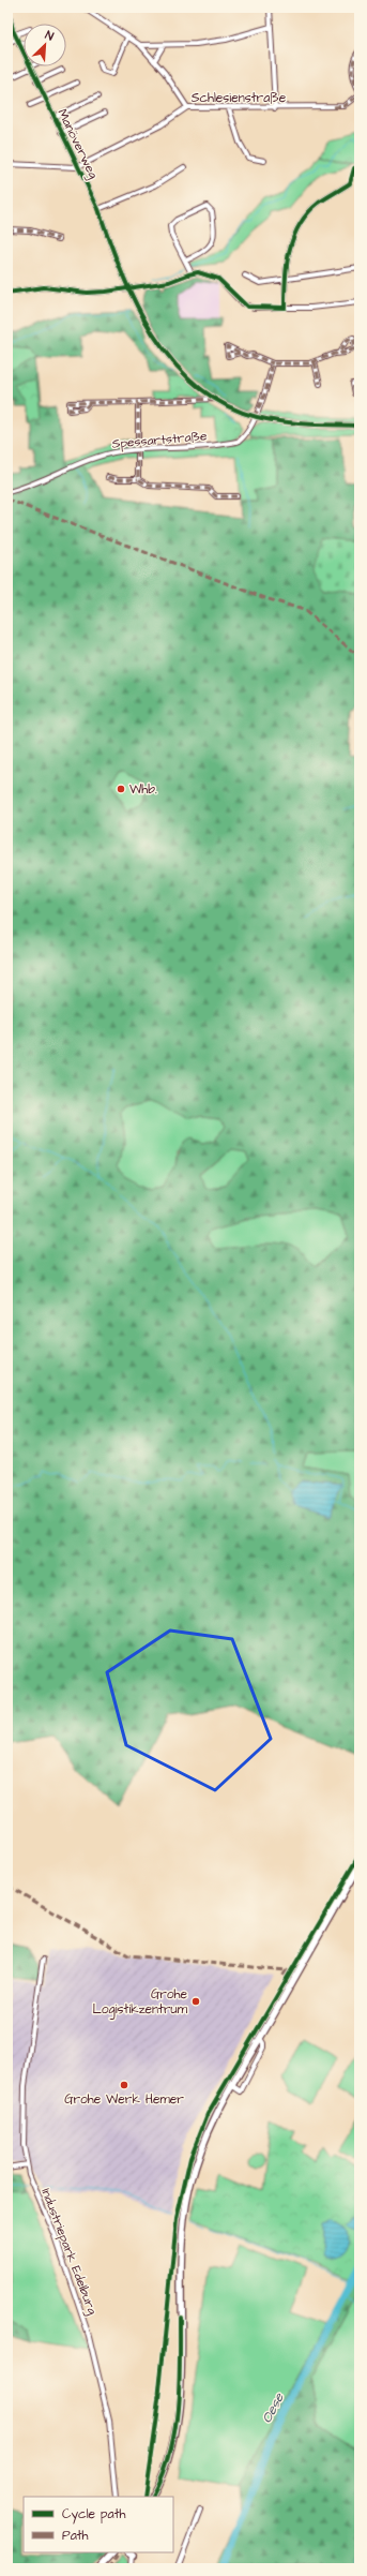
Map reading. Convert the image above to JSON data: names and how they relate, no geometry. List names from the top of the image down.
{
  "streets": {
    "street": [
      "Schlesienstraße",
      "Manöverweg",
      "Spessartstraße",
      "Industriepark Edelburg"
    ]
  },
  "crossings": [
    ["Schlesienstraße", "Manöverweg"]
  ],
  "water": ["Oese"],
  "places": ["Whb.", "Grohe Logistikzentrum", "Grohe Werk Hemer"],
  "legend": ["Cycle path", "Path"],
  "north": "top right"
}
